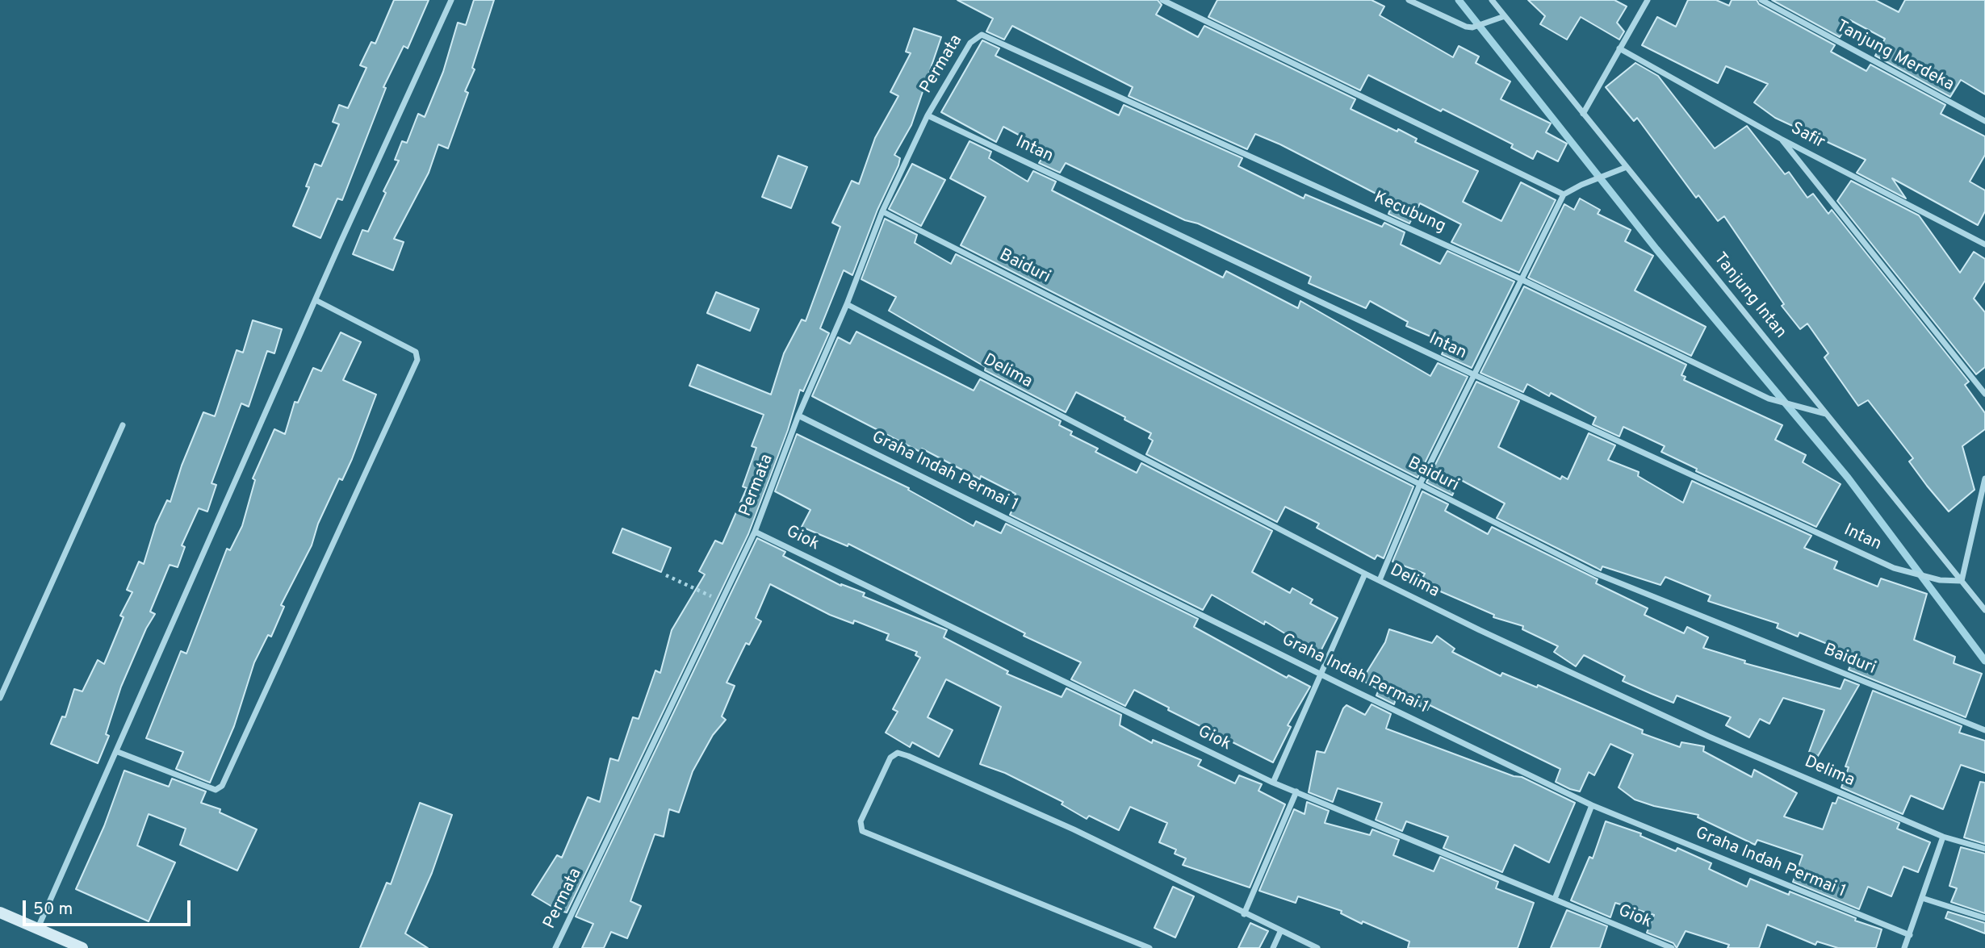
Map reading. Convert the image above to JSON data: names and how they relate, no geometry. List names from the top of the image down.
{
  "streets": {
    "street": [
      "Tanjung Merdeka",
      "Permata",
      "Safir",
      "Intan",
      "Kecubung",
      "Baiduri",
      "Tanjung Intan",
      "Delima",
      "Graha Indah Permai 1",
      "Giok"
    ]
  },
  "crossings": [
    ["Permata", "Intan"],
    ["Permata", "Kecubung"],
    ["Permata", "Baiduri"],
    ["Permata", "Delima"],
    ["Permata", "Graha Indah Permai 1"],
    ["Permata", "Giok"],
    ["Intan", "Tanjung Intan"],
    ["Kecubung", "Tanjung Intan"]
  ],
  "scale_bar": "50 m"
}
